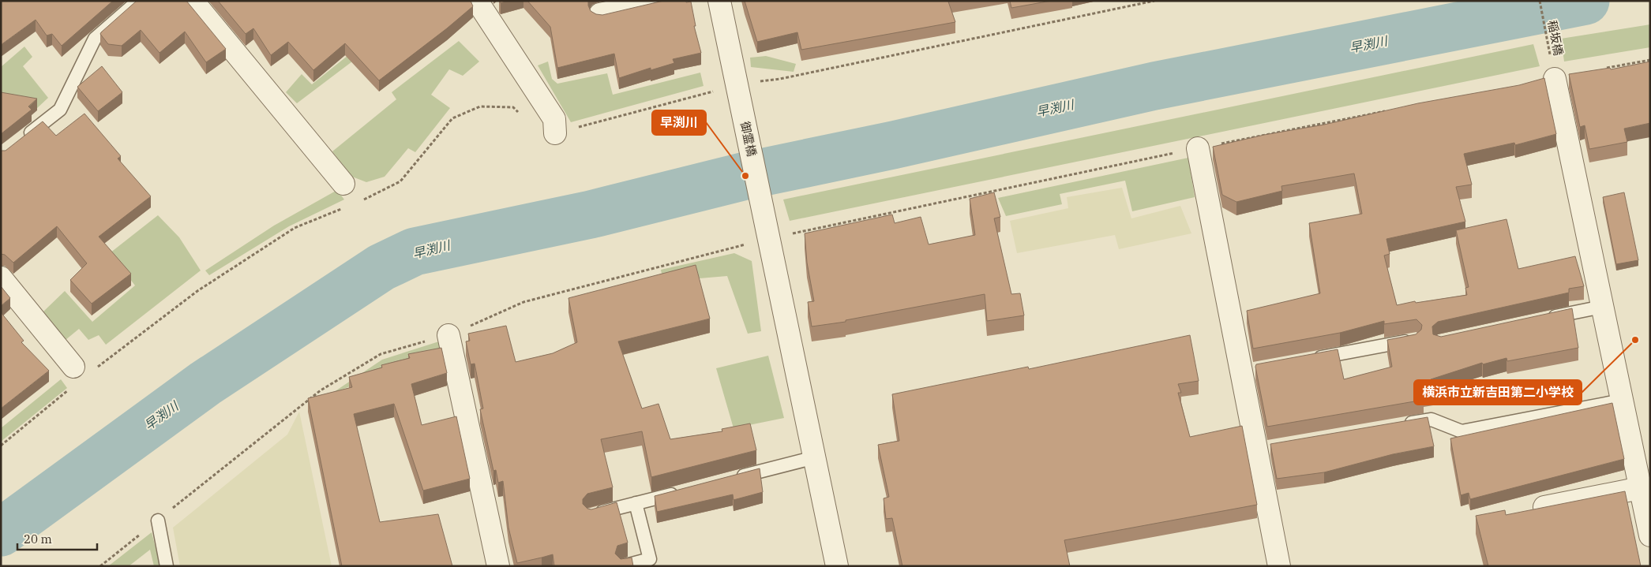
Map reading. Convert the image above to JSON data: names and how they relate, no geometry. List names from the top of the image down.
{
  "streets": {
    "street": ["御霊橋"],
    "path": ["稲坂橋"]
  },
  "water": ["早渕川"],
  "places": ["早渕川", "横浜市立新吉田第二小学校"],
  "scale_bar": "20 m"
}
